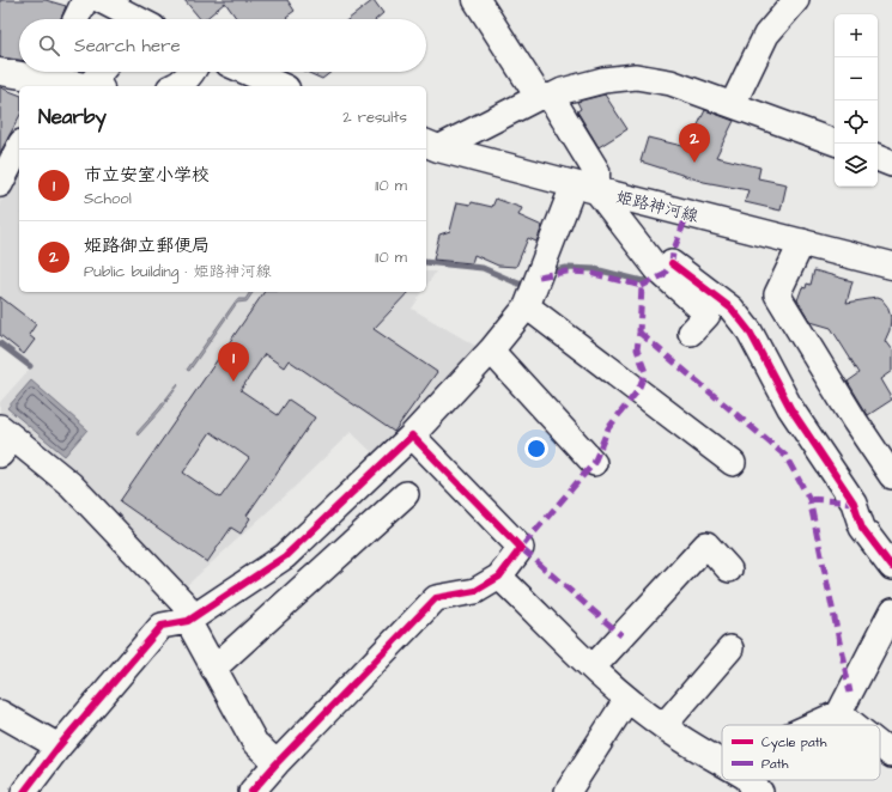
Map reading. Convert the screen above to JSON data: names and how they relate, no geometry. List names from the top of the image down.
{
  "streets": {
    "main road": ["姫路神河線"]
  },
  "legend": ["Cycle path", "Path"],
  "page": {
    "map_buttons": ["+", "−"],
    "search": "Search here",
    "heading": ["Nearby", "2 results"],
    "pins": ["2", "1"],
    "list": [
      {
        "mark": "1",
        "name": "市立安室小学校",
        "note": "School",
        "value": "110 m"
      },
      {
        "mark": "2",
        "name": "姫路御立郵便局",
        "note": "Public building · 姫路神河線",
        "value": "110 m"
      }
    ]
  }
}
